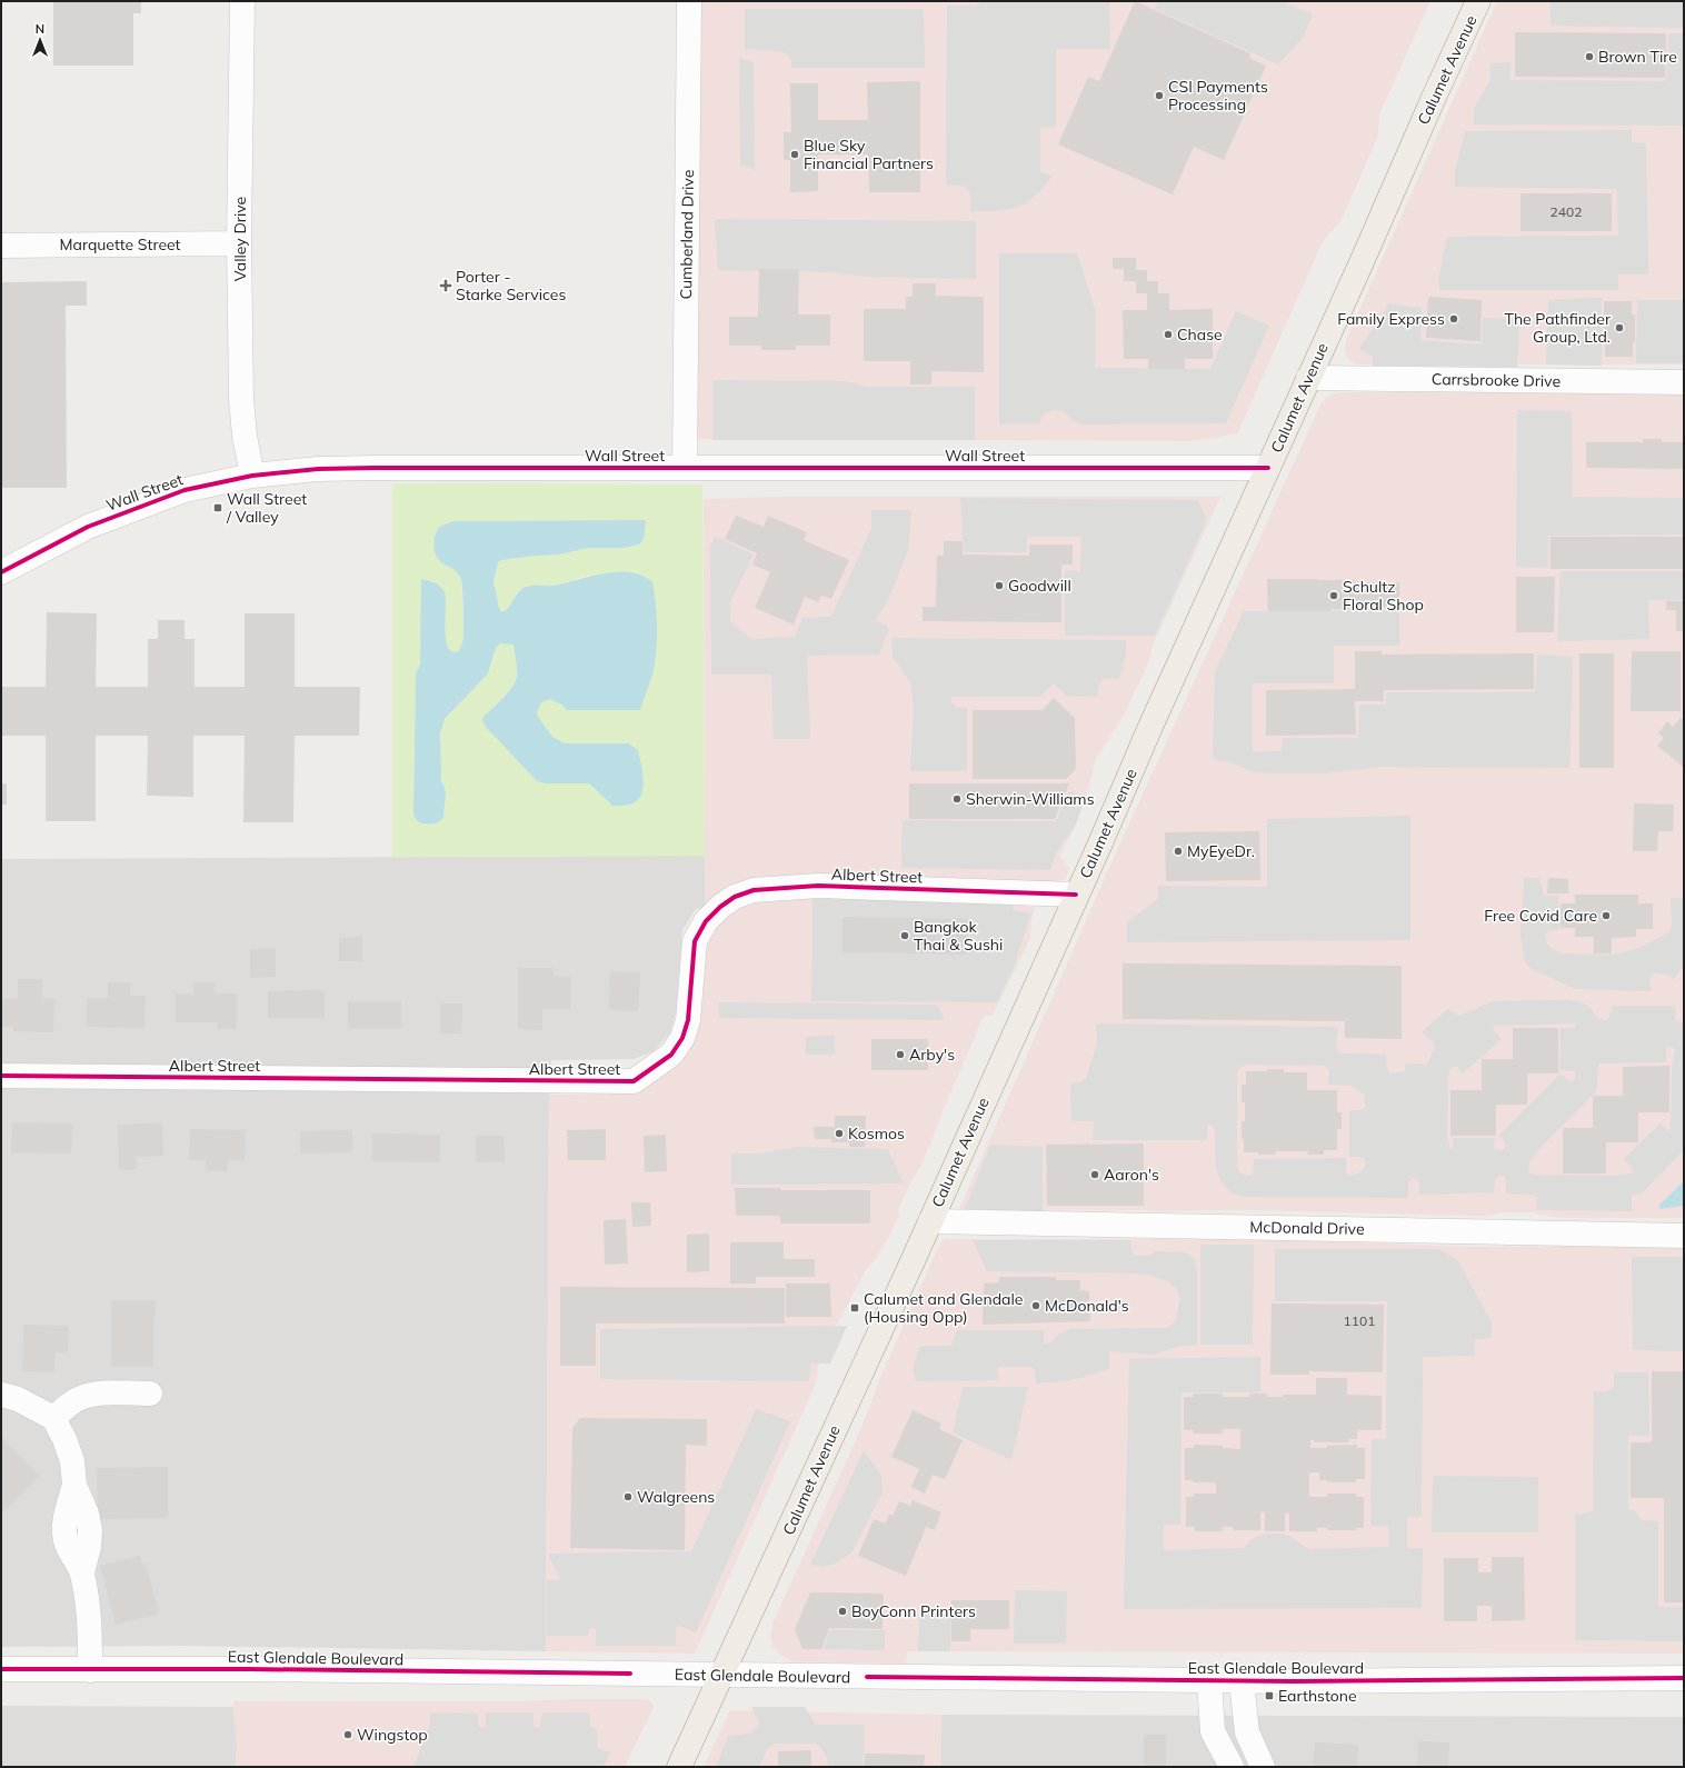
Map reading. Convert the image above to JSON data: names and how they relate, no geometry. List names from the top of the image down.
{
  "streets": {
    "main road": ["Calumet Avenue"],
    "street": [
      "Cumberland Drive",
      "Valley Drive",
      "Marquette Street",
      "Carrsbrooke Drive",
      "Wall Street",
      "Albert Street",
      "McDonald Drive",
      "East Glendale Boulevard"
    ]
  },
  "crossings": [
    ["Calumet Avenue", "Carrsbrooke Drive"],
    ["Calumet Avenue", "Wall Street"],
    ["Calumet Avenue", "Albert Street"],
    ["Calumet Avenue", "McDonald Drive"],
    ["Calumet Avenue", "East Glendale Boulevard"],
    ["Cumberland Drive", "Wall Street"],
    ["Valley Drive", "Marquette Street"],
    ["Valley Drive", "Wall Street"]
  ],
  "places": {
    "other": [
      "Brown Tire",
      "CSI Payments Processing",
      "Blue Sky Financial Partners",
      "Family Express",
      "The Pathfinder Group, Ltd.",
      "Chase",
      "Goodwill",
      "Schultz Floral Shop",
      "Sherwin-Williams",
      "MyEyeDr.",
      "Free Covid Care",
      "Bangkok Thai & Sushi",
      "Arby's",
      "Kosmos",
      "Aaron's",
      "McDonald's",
      "Walgreens",
      "BoyConn Printers",
      "Wingstop"
    ],
    "health": ["Porter - Starke Services"],
    "transit": ["Wall Street / Valley", "Calumet and Glendale (Housing Opp)", "Earthstone"]
  },
  "house_numbers": ["2402", "1101"],
  "north": "top"
}
